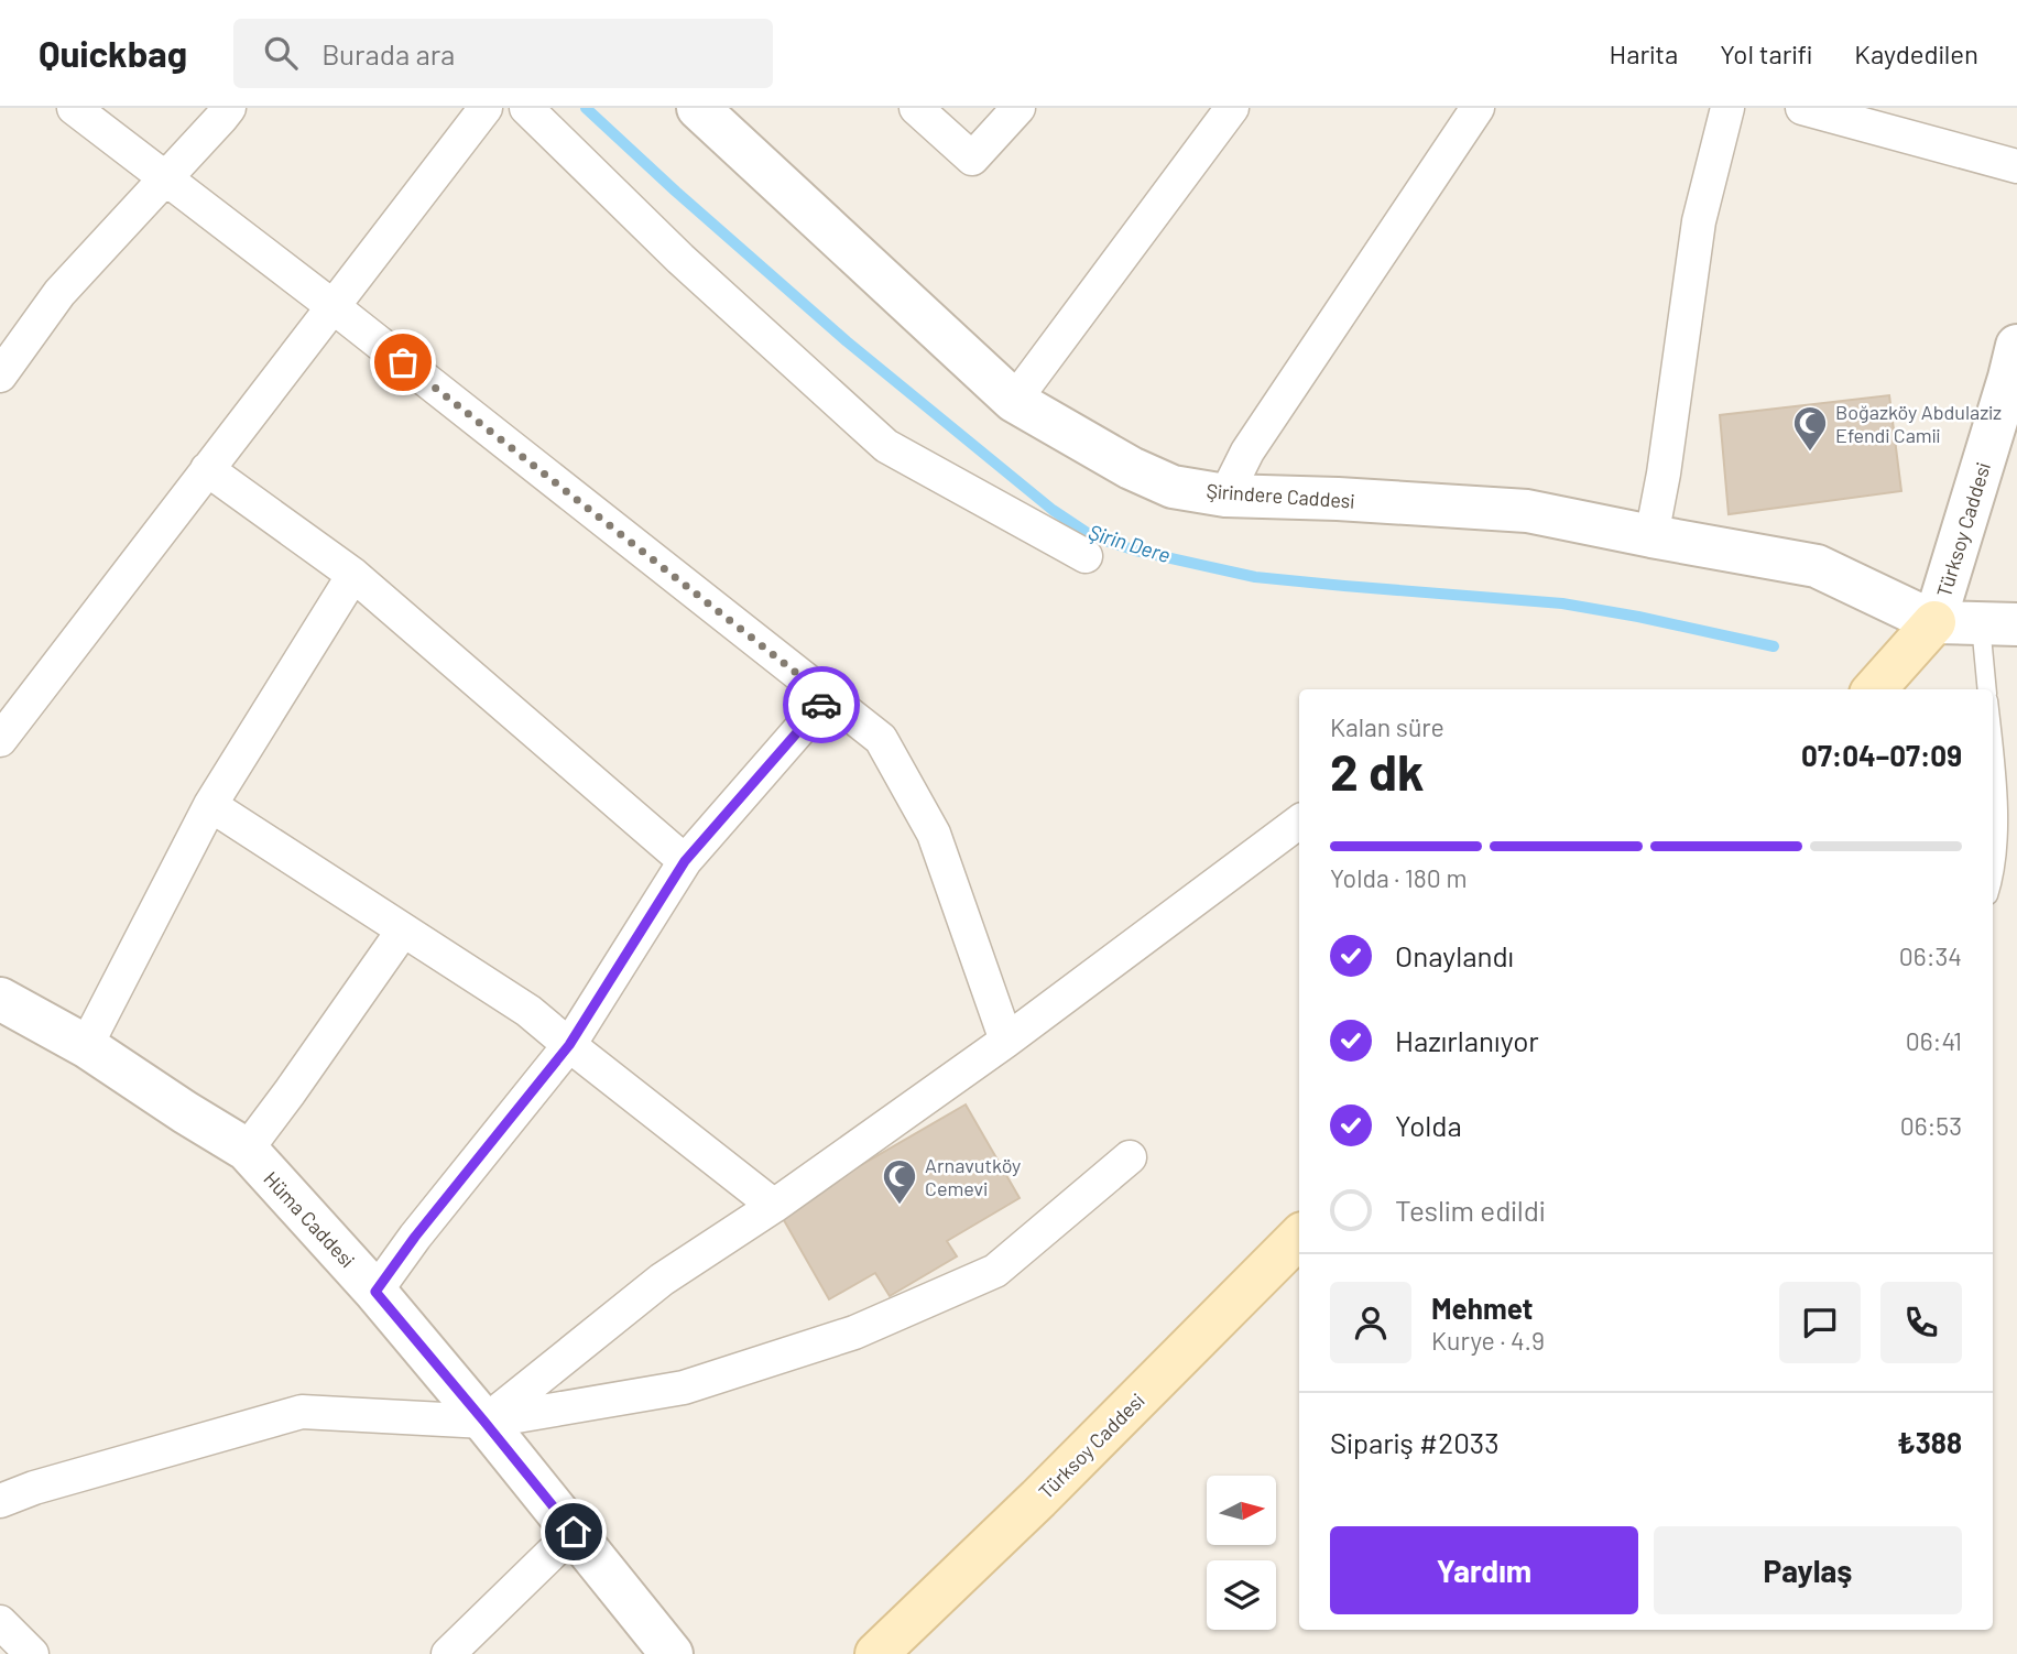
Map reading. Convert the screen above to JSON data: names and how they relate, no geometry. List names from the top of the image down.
{
  "streets": {
    "main road": ["Türksoy Caddesi"],
    "street": ["Şirindere Caddesi", "Hüma Caddesi"]
  },
  "crossings": [
    ["Şirindere Caddesi", "Türksoy Caddesi"]
  ],
  "water": ["Şirin Dere"],
  "places": {
    "mosque": ["Boğazköy Abdulaziz Efendi Camii", "Arnavutköy Cemevi"]
  },
  "north": "right",
  "page": {
    "header": "Quickbag",
    "search": "Burada ara",
    "nav": ["Harita", "Yol tarifi", "Kaydedilen"],
    "heading": ["2 dk", "Kalan süre", "07:04–07:09"],
    "panel": [
      "Mehmet",
      "Kurye · 4.9",
      "Sipariş #2033",
      "₺388"
    ],
    "bar": "Yolda · 180 m",
    "list": [
      ["Onaylandı", "06:34"],
      ["Hazırlanıyor", "06:41"],
      ["Yolda", "06:53"],
      "Teslim edildi"
    ],
    "buttons": ["Yardım", "Paylaş"]
  }
}
